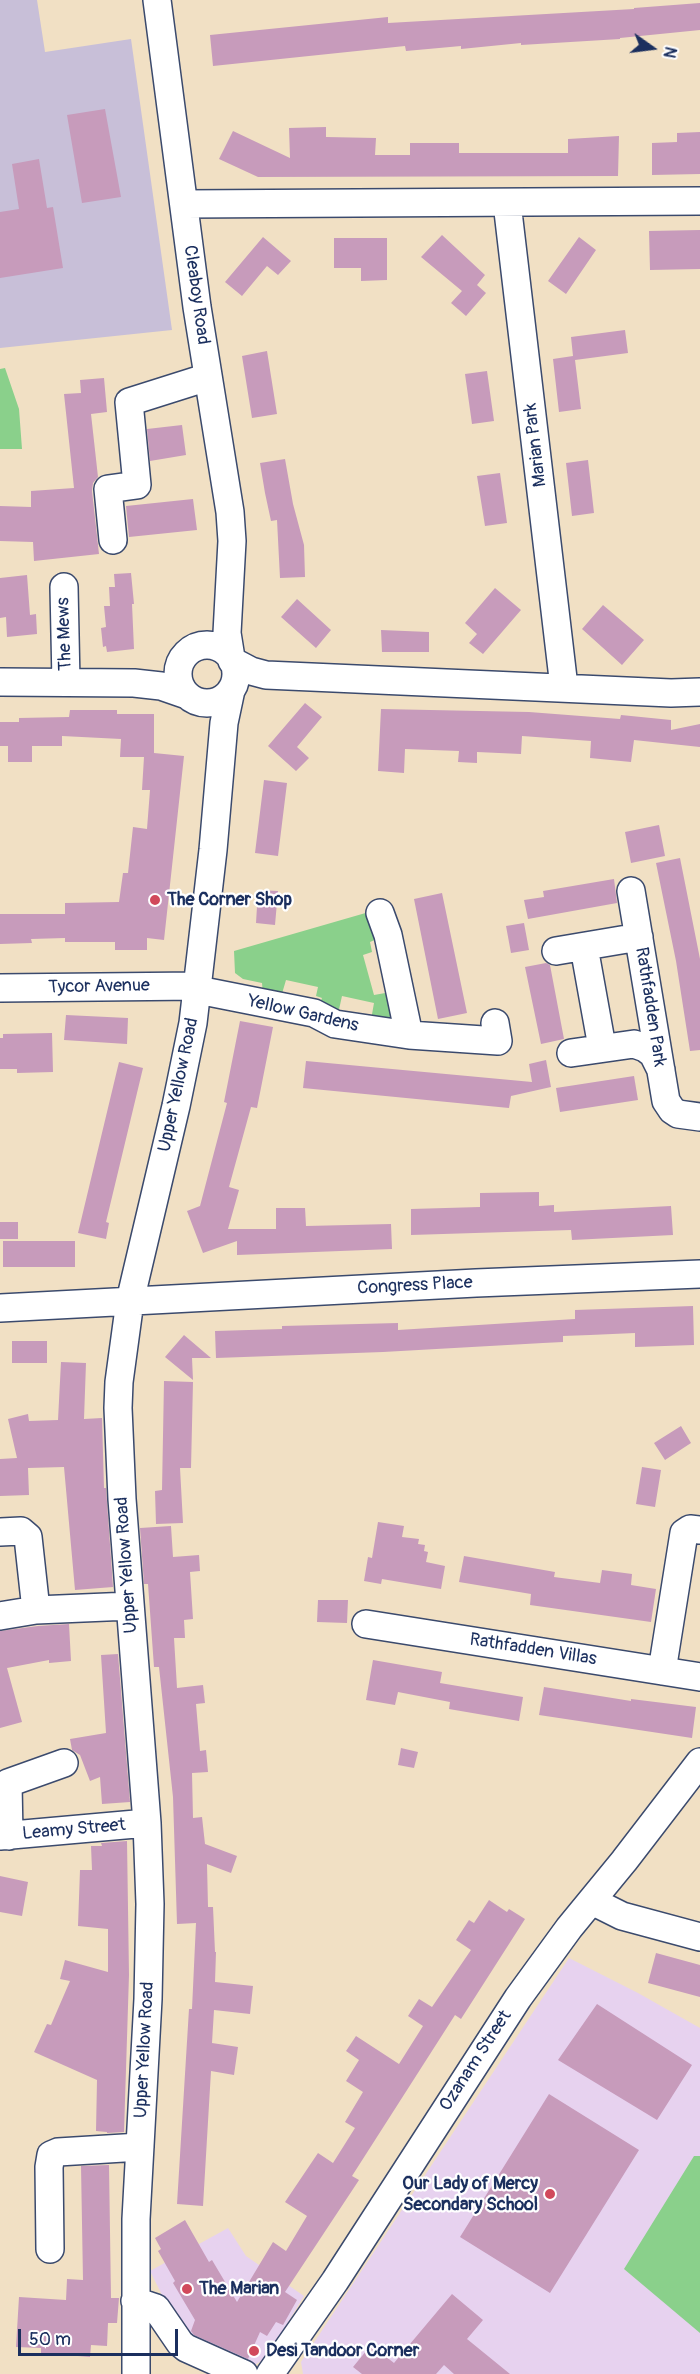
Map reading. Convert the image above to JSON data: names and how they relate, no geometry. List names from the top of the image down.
{
  "streets": {
    "street": [
      "Cleaboy Road",
      "Marian Park",
      "The Mews",
      "Tycor Avenue",
      "Rathfadden Park",
      "Yellow Gardens",
      "Upper Yellow Road",
      "Congress Place",
      "Rathfadden Villas",
      "Leamy Street",
      "Ozanam Street"
    ]
  },
  "crossings": [
    ["Cleaboy Road", "Upper Yellow Road"],
    ["Tycor Avenue", "Yellow Gardens"],
    ["Tycor Avenue", "Upper Yellow Road"],
    ["Yellow Gardens", "Upper Yellow Road"],
    ["Upper Yellow Road", "Congress Place"],
    ["Upper Yellow Road", "Leamy Street"]
  ],
  "places": [
    "The Corner Shop",
    "Our Lady of Mercy Secondary School",
    "The Marian",
    "Desi Tandoor Corner"
  ],
  "scale_bar": "50 m",
  "north": "right"
}
